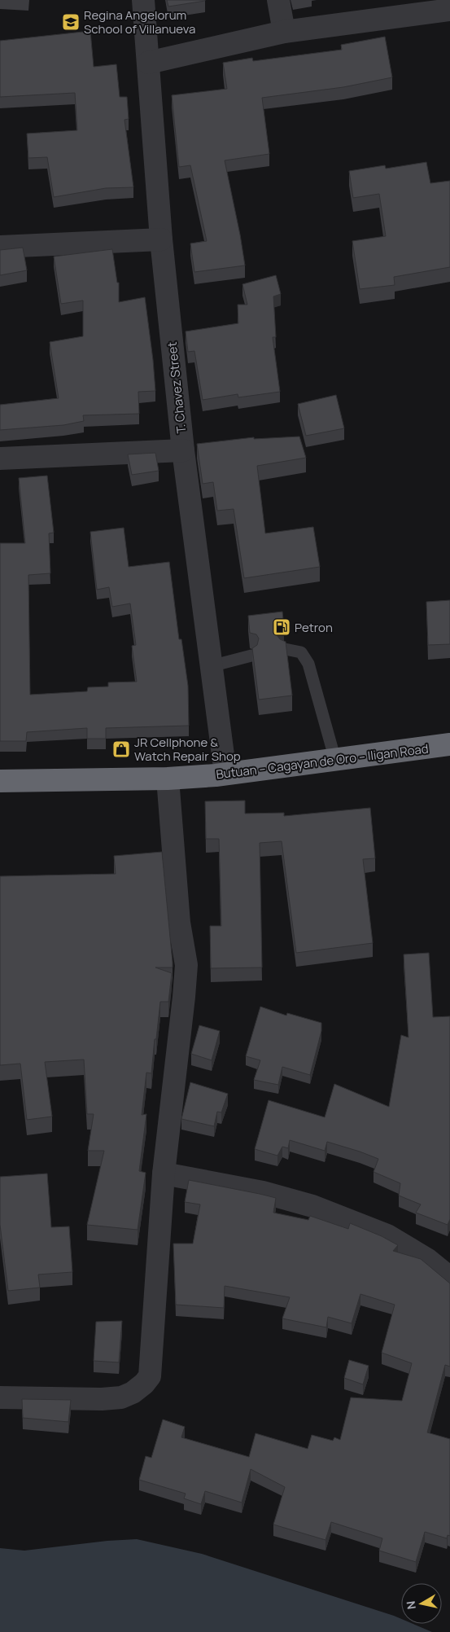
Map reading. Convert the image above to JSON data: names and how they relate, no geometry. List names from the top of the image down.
{
  "streets": {
    "highway": ["Butuan – Cagayan de Oro – Iligan Road"],
    "street": ["T. Chavez Street"]
  },
  "crossings": [
    ["T. Chavez Street", "Butuan – Cagayan de Oro – Iligan Road"]
  ],
  "places": {
    "school or university": ["Regina Angelorum School of Villanueva"],
    "fuel station": ["Petron"],
    "shop": ["JR Cellphone & Watch Repair Shop"]
  },
  "north": "left"
}
